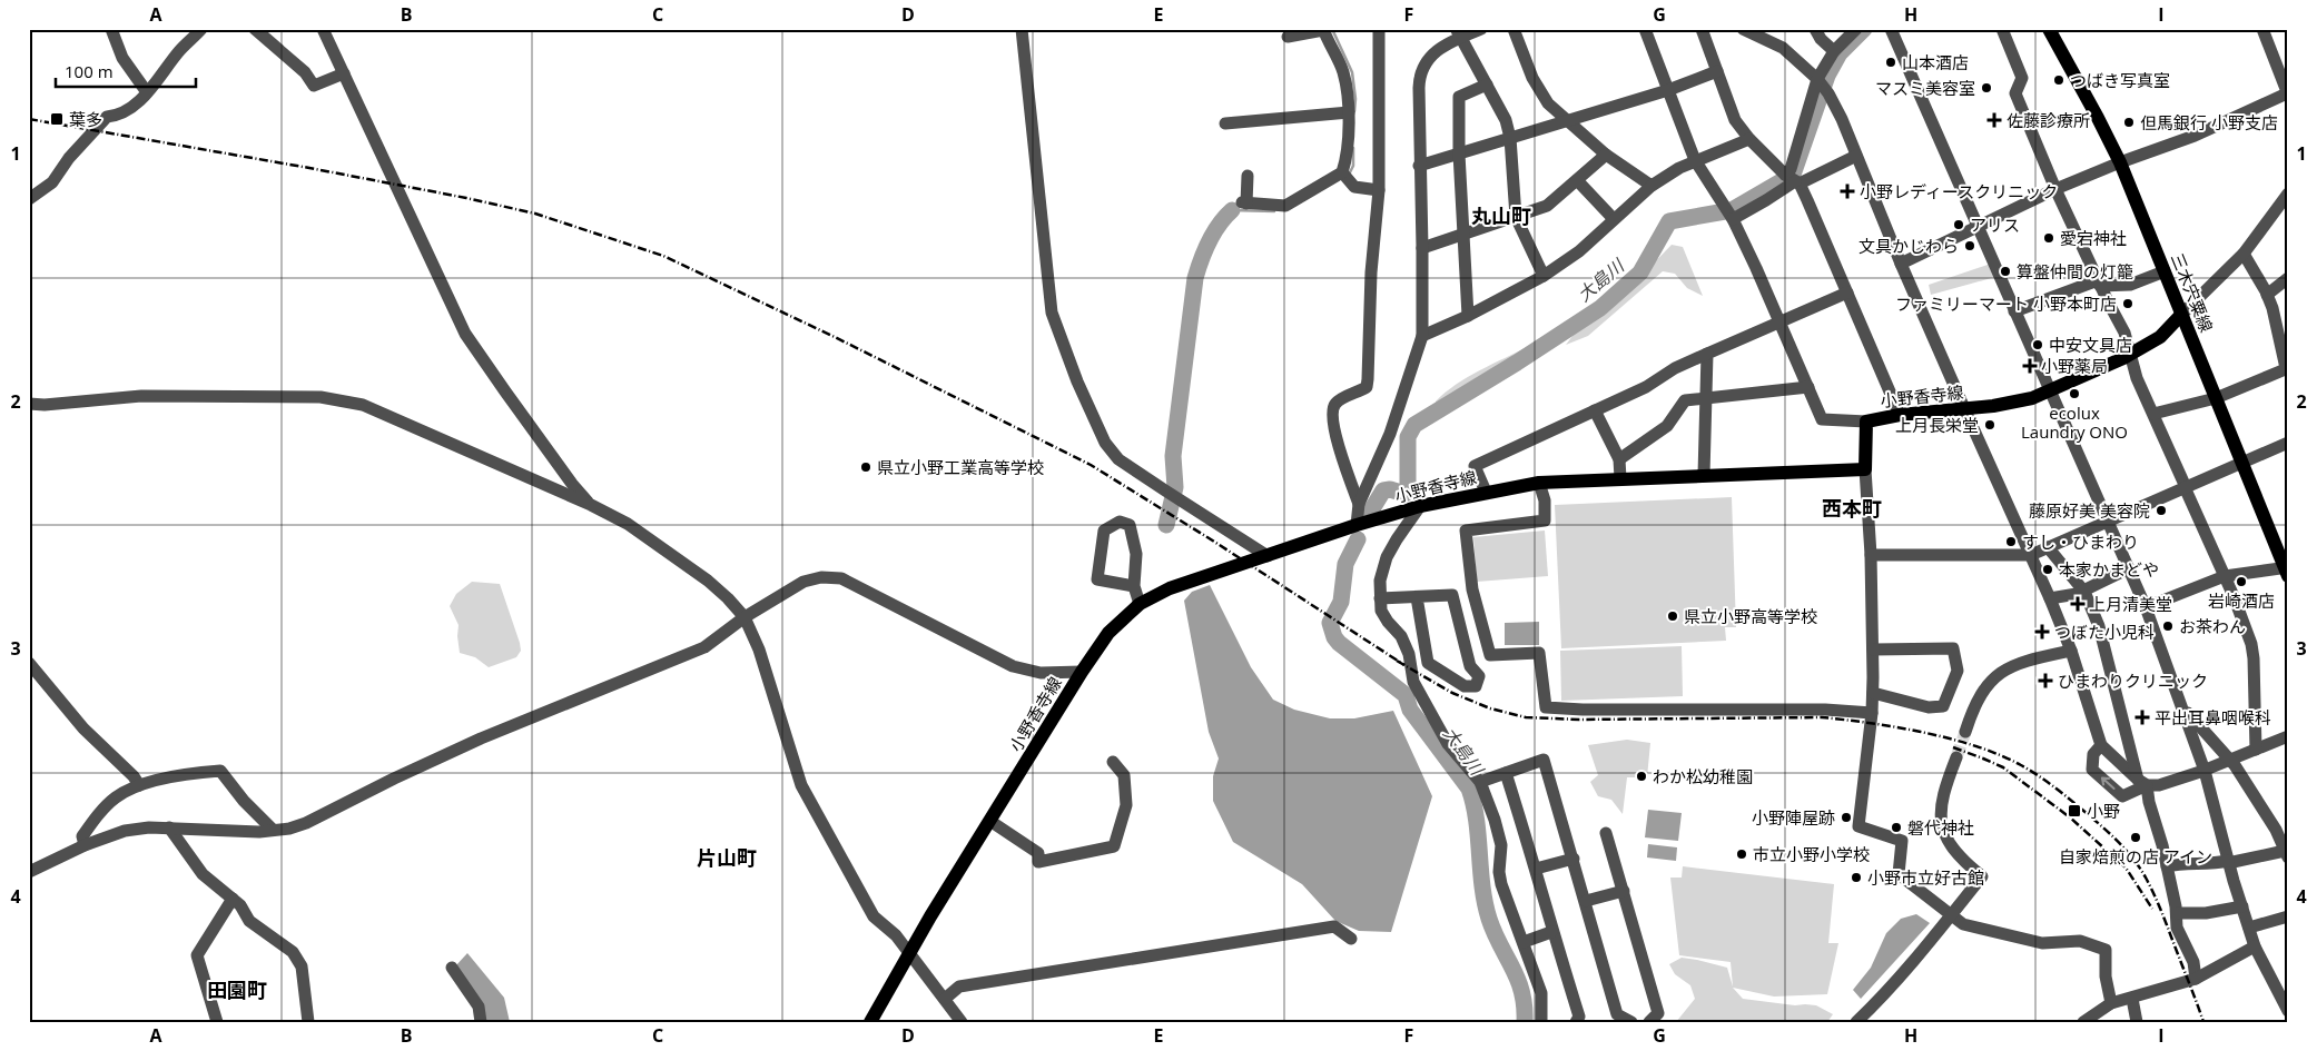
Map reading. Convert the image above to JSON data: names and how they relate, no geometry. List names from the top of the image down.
{
  "streets": {
    "main road": ["三木宍粟線", "小野香寺線"]
  },
  "crossings": [
    ["三木宍粟線", "小野香寺線"]
  ],
  "districts": [
    "丸山町",
    "西本町",
    "片山町",
    "田園町"
  ],
  "water": ["大島川"],
  "places": {
    "other": [
      "山本酒店",
      "つばき写真室",
      "マスミ美容室",
      "但馬銀行 小野支店",
      "アリス",
      "愛宕神社",
      "文具かじわら",
      "算盤仲間の灯籠",
      "ファミリーマート 小野本町店",
      "中安文具店",
      "ecolux Laundry ONO",
      "上月長栄堂",
      "県立小野工業高等学校",
      "藤原好美 美容院",
      "すし・ひまわり",
      "本家かまどや",
      "岩崎酒店",
      "県立小野高等学校",
      "お茶わん",
      "わか松幼稚園",
      "小野陣屋跡",
      "磐代神社",
      "自家焙煎の店 アイン",
      "市立小野小学校",
      "小野市立好古館"
    ],
    "transit": ["葉多", "小野"],
    "health": [
      "佐藤診療所",
      "小野レディースクリニック",
      "小野薬局",
      "上月清美堂",
      "つぼた小児科",
      "ひまわりクリニック",
      "平出耳鼻咽喉科"
    ]
  },
  "scale_bar": "100 m",
  "grid": {
    "columns": [
      "A",
      "B",
      "C",
      "D",
      "E",
      "F",
      "G",
      "H",
      "I"
    ],
    "rows": [
      "1",
      "2",
      "3",
      "4"
    ]
  }
}
